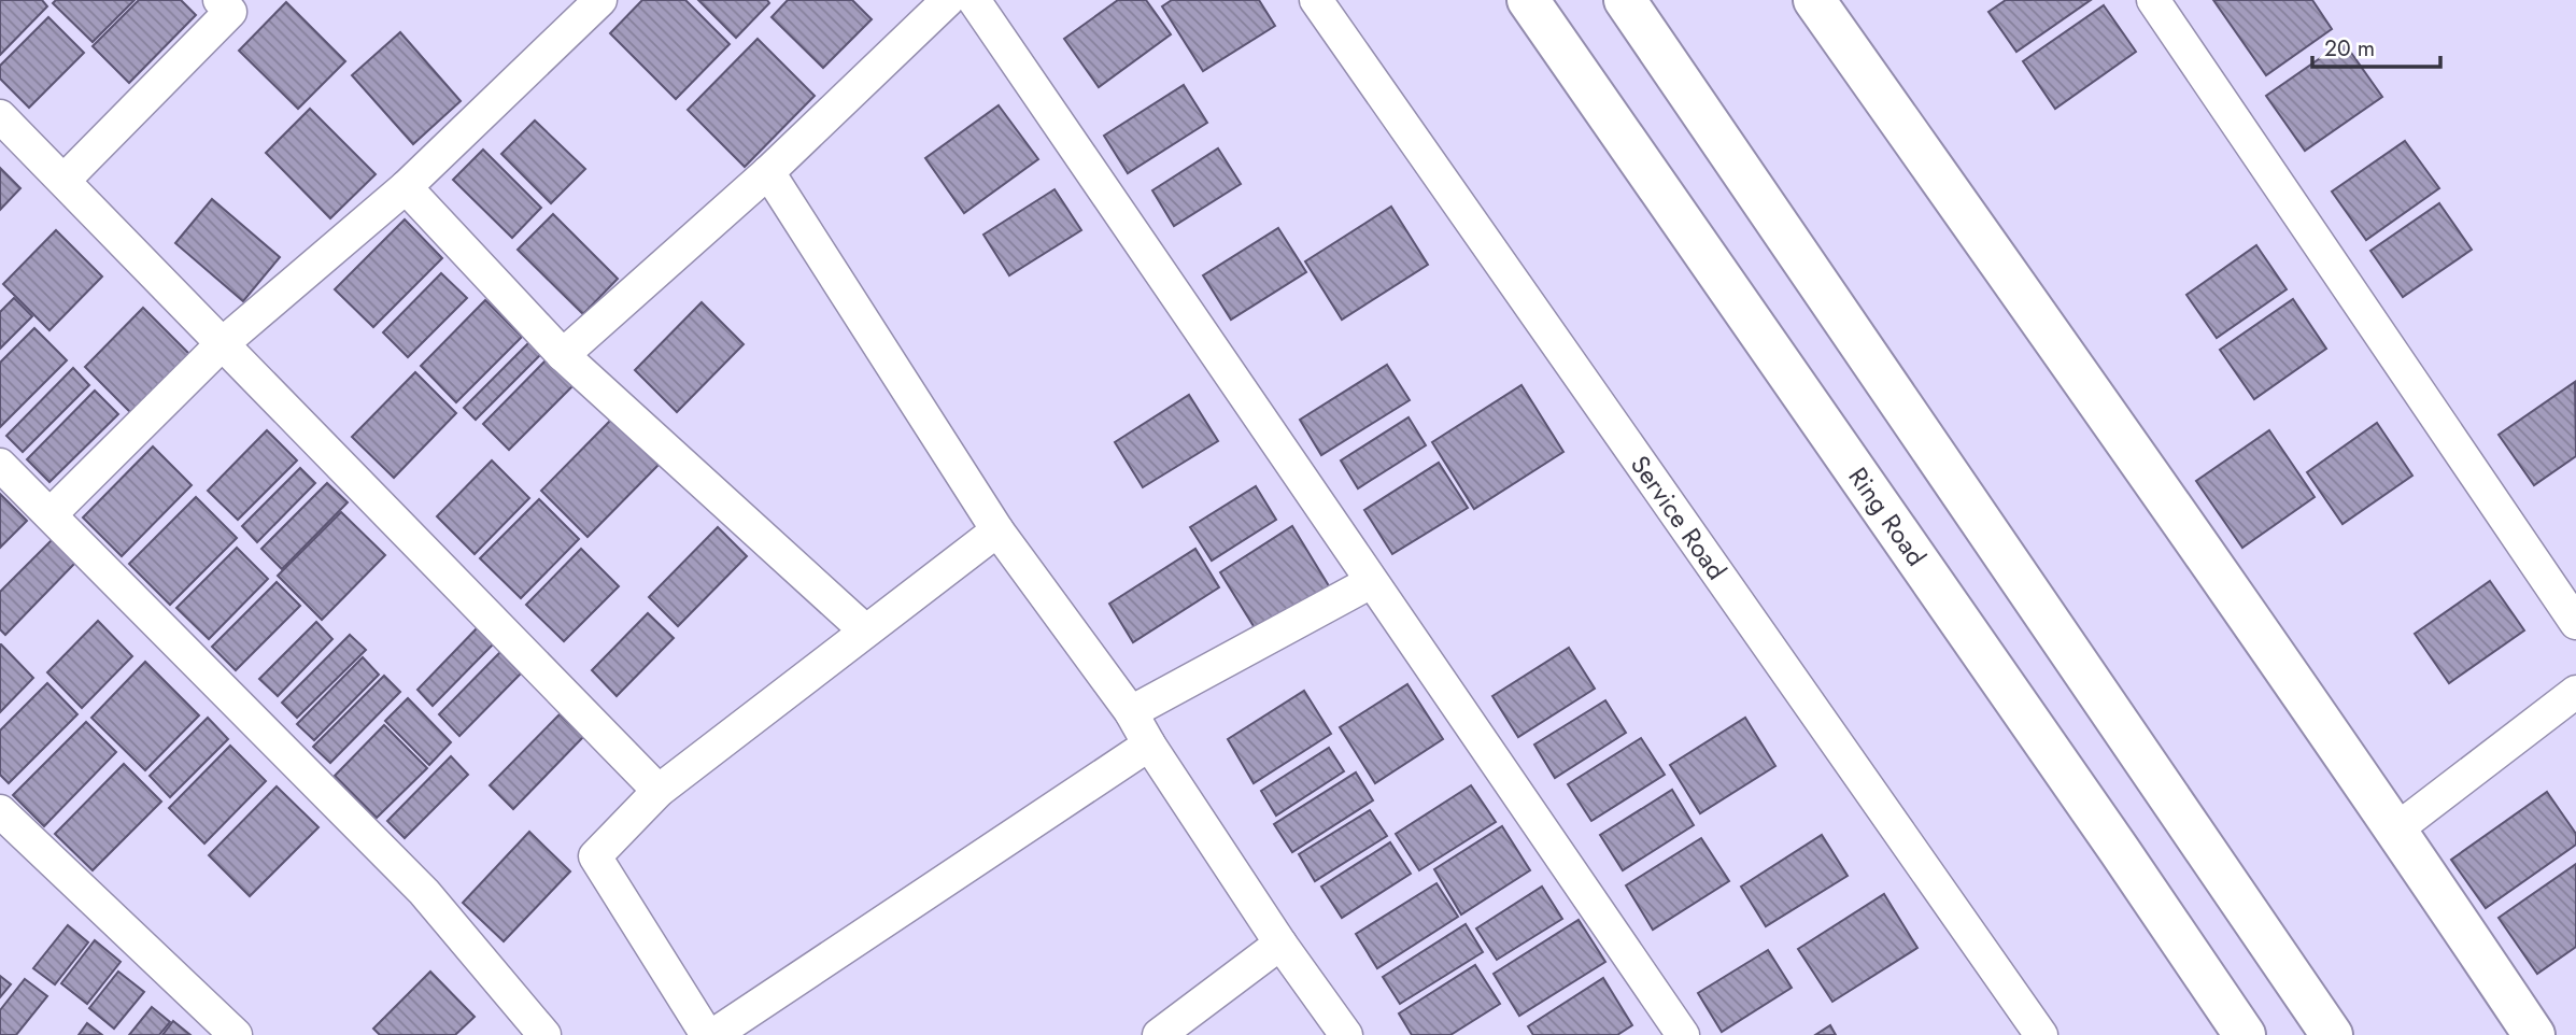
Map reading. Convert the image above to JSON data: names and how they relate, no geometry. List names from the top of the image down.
{
  "streets": {
    "main road": ["Ring Road"],
    "street": ["Service Road"]
  },
  "scale_bar": "20 m"
}
